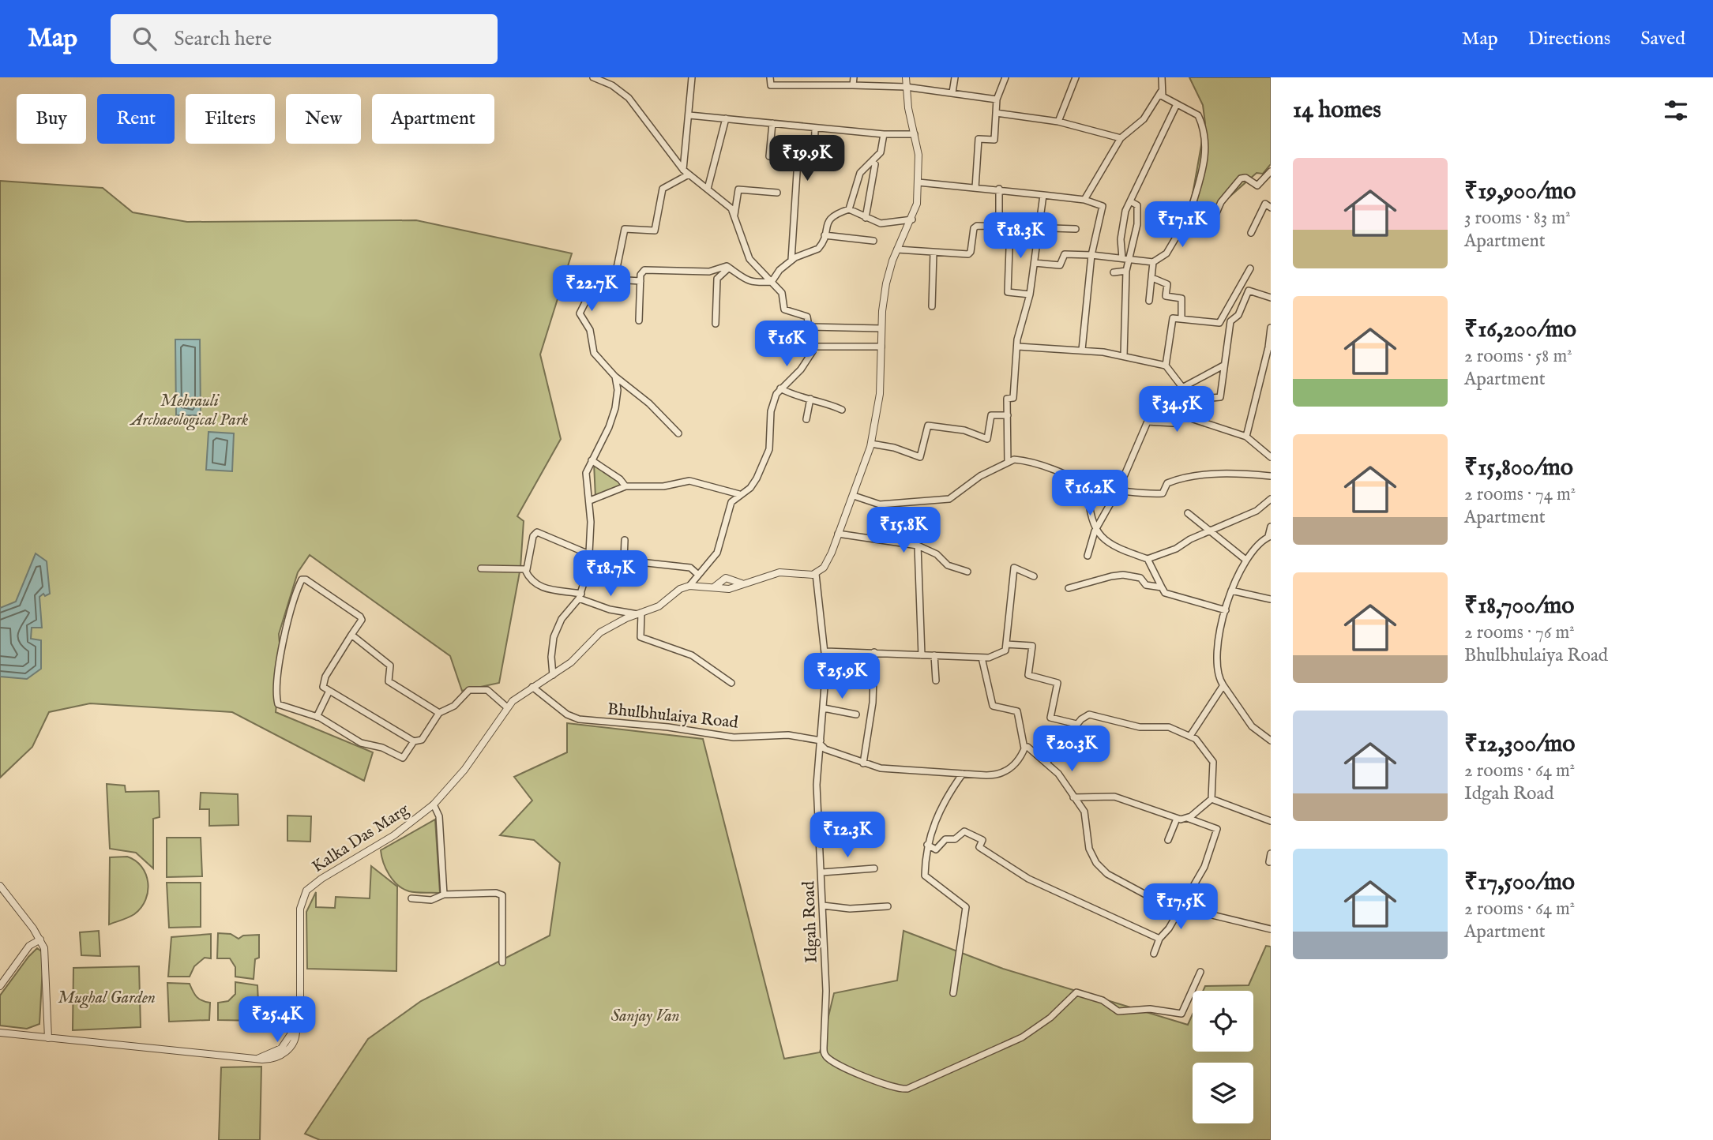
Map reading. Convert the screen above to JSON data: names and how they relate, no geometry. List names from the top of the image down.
{
  "streets": {
    "street": ["Bhulbhulaiya Road", "Kalka Das Marg", "Idgah Road"]
  },
  "crossings": [
    ["Bhulbhulaiya Road", "Kalka Das Marg"],
    ["Bhulbhulaiya Road", "Idgah Road"]
  ],
  "parks": ["Mehrauli Archaeological Park", "Mughal Garden", "Sanjay Van"],
  "page": {
    "header": "Map",
    "search": "Search here",
    "nav": ["Map", "Directions", "Saved"],
    "heading": "14 homes",
    "chip": [
      "Buy",
      "Rent",
      "Filters",
      "New",
      "Apartment"
    ],
    "price": [
      "₹19.9K",
      "₹17.1K",
      "₹18.3K",
      "₹22.7K",
      "₹16K",
      "₹34.5K",
      "₹16.2K",
      "₹15.8K",
      "₹18.7K",
      "₹25.9K",
      "₹20.3K",
      "₹12.3K",
      "₹17.5K",
      "₹25.4K"
    ],
    "list": [
      {
        "name": "₹19,900/mo",
        "note": "3 rooms · 83 m² · Apartment"
      },
      {
        "name": "₹16,200/mo",
        "note": "2 rooms · 58 m² · Apartment"
      },
      {
        "name": "₹15,800/mo",
        "note": "2 rooms · 74 m² · Apartment"
      },
      {
        "name": "₹18,700/mo",
        "note": "2 rooms · 76 m² · Bhulbhulaiya Road"
      },
      {
        "name": "₹12,300/mo",
        "note": "2 rooms · 64 m² · Idgah Road"
      },
      {
        "name": "₹17,500/mo",
        "note": "2 rooms · 64 m² · Apartment"
      }
    ]
  }
}
